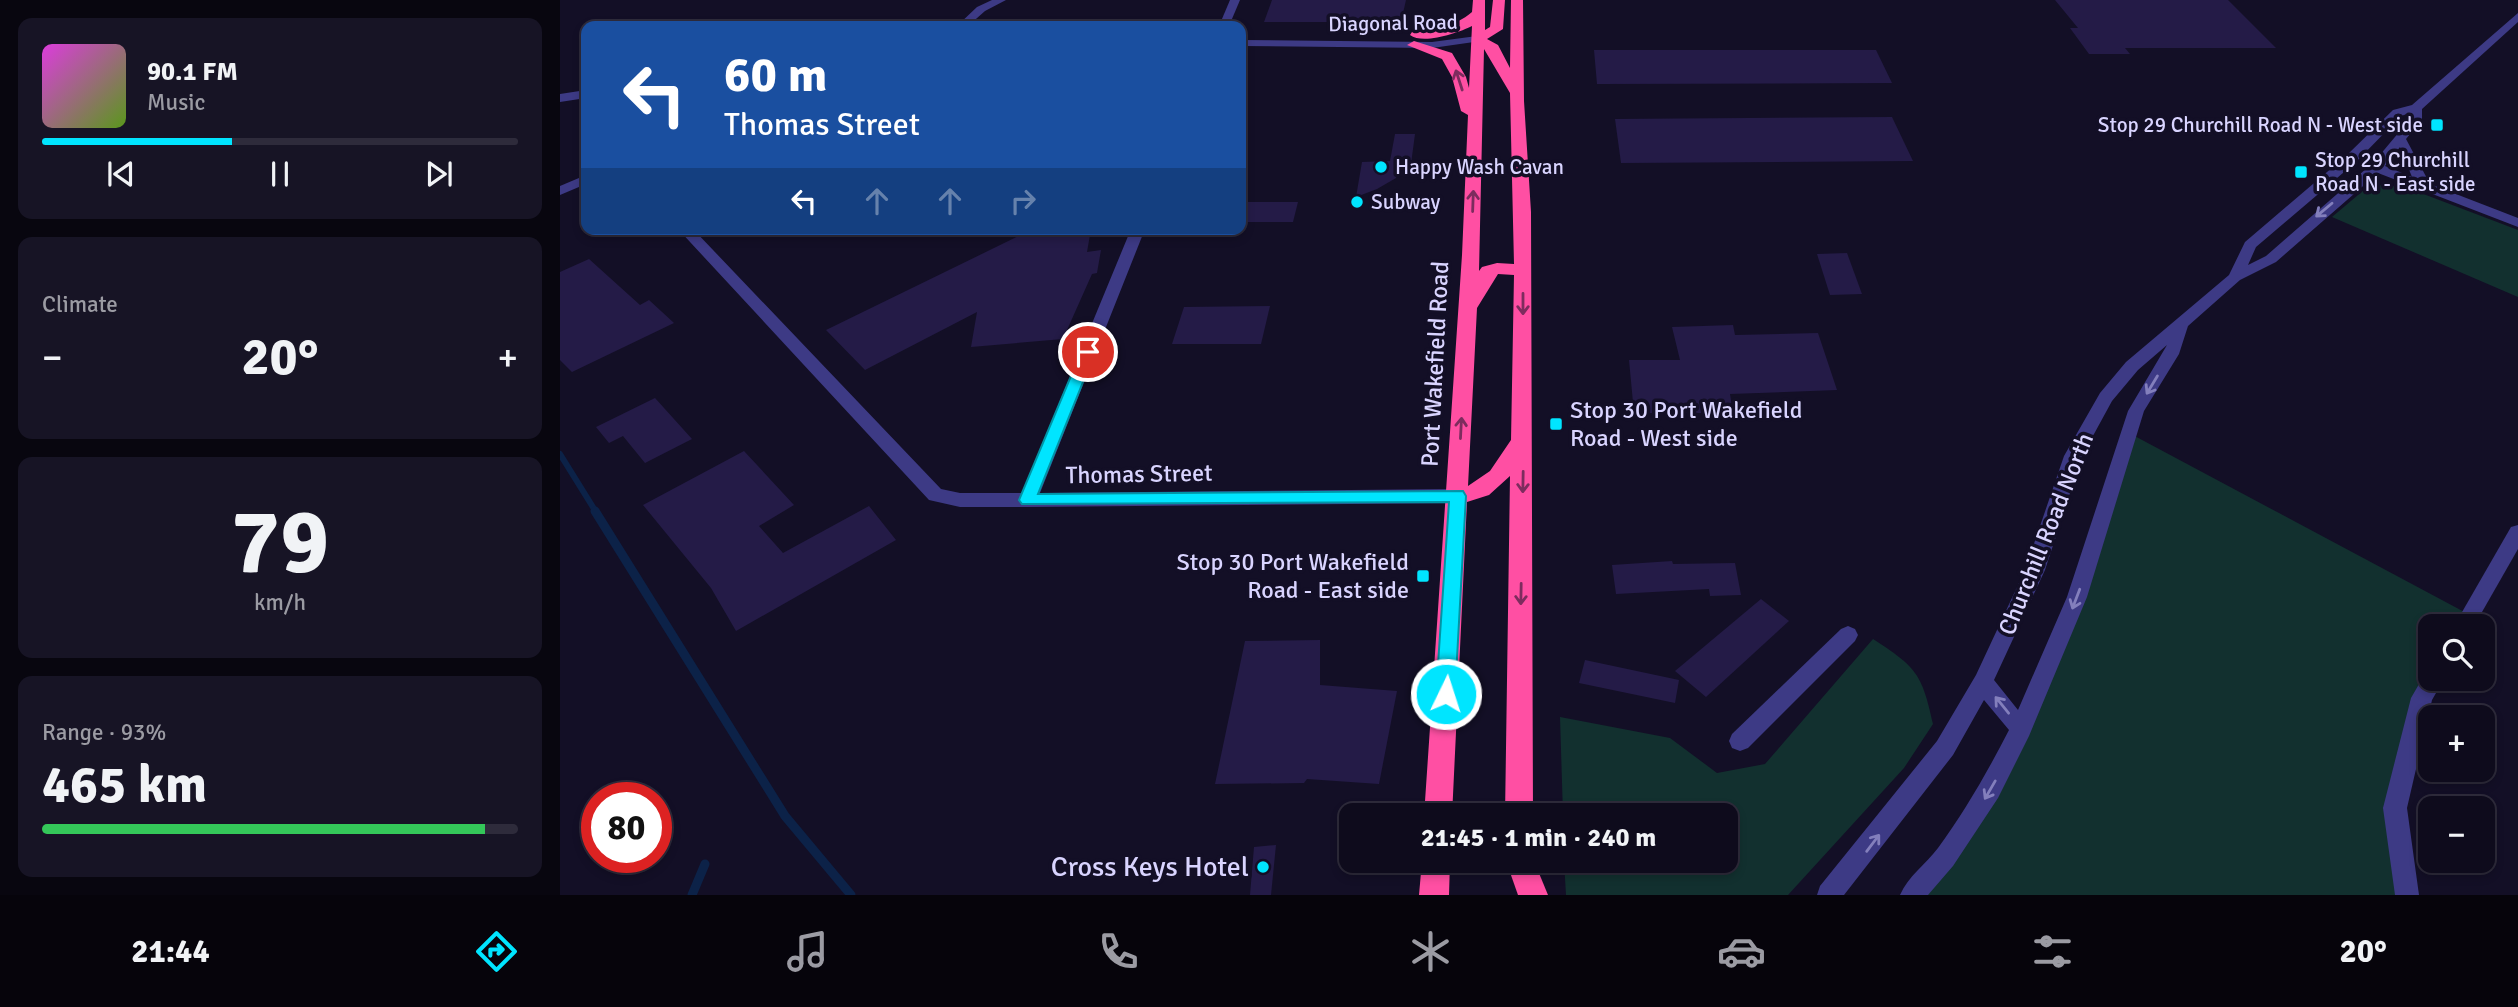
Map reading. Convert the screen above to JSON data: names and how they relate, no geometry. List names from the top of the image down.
{
  "streets": {
    "highway": ["Port Wakefield Road"],
    "street": ["Diagonal Road", "Thomas Street", "Churchill Road North"]
  },
  "crossings": [
    ["Diagonal Road", "Port Wakefield Road"],
    ["Port Wakefield Road", "Thomas Street"]
  ],
  "places": {
    "transit": [
      "Stop 29 Churchill Road N - West side",
      "Stop 29 Churchill Road N - East side",
      "Stop 30 Port Wakefield Road - West side",
      "Stop 30 Port Wakefield Road - East side"
    ],
    "other": ["Happy Wash Cavan", "Subway", "Cross Keys Hotel"]
  },
  "page": {
    "turn": ["60 m", "Thomas Street"],
    "song": ["90.1 FM", "Music"],
    "tile": [
      "Climate",
      ["79", "km/h"],
      ["Range · 93%", "465 km"]
    ],
    "heat": ["−", "20°", "+"],
    "map_buttons": ["+", "−"],
    "limit": "80",
    "trip": "21:45 · 1 min · 240 m",
    "tabs": ["21:44", "20°"]
  }
}
